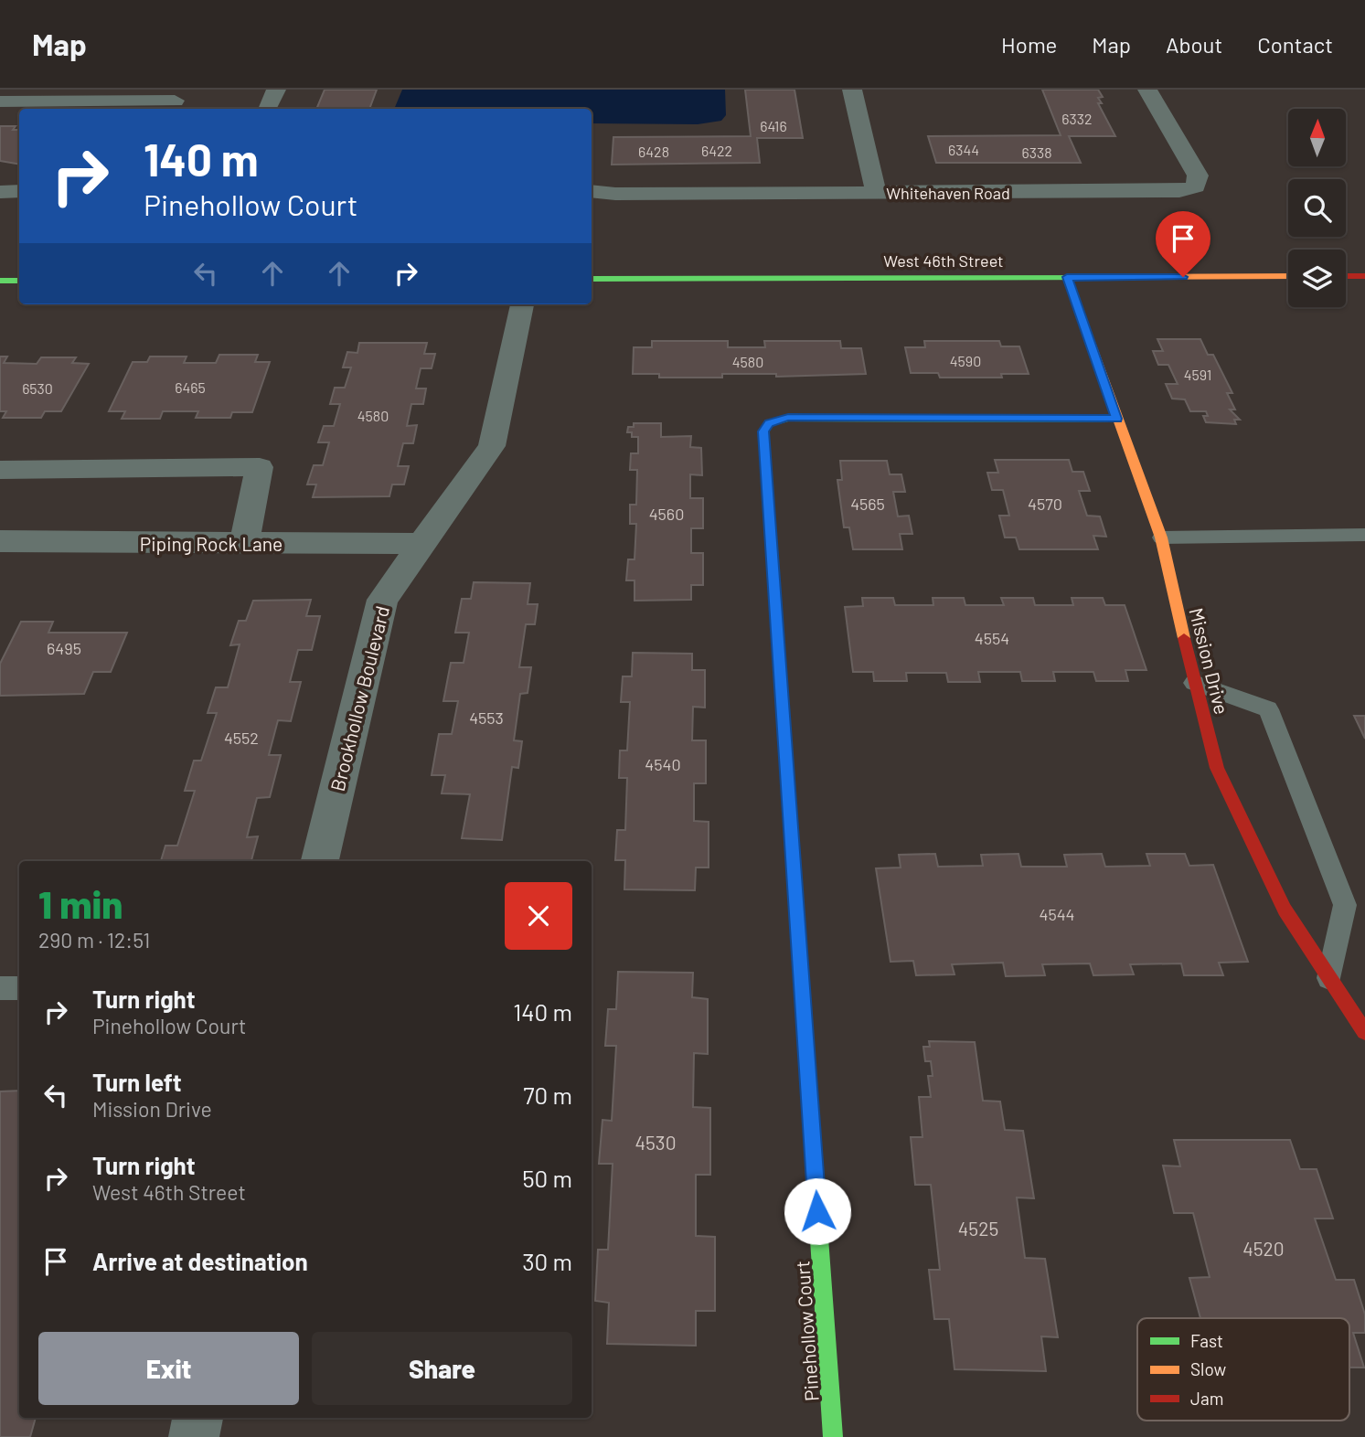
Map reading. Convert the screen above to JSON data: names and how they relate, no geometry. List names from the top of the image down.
{
  "streets": {
    "street": [
      "Whitehaven Road",
      "West 46th Street",
      "Piping Rock Lane",
      "Mission Drive",
      "Brookhollow Boulevard",
      "Pinehollow Court"
    ]
  },
  "crossings": [
    ["West 46th Street", "Mission Drive"],
    ["Piping Rock Lane", "Brookhollow Boulevard"],
    ["Mission Drive", "Pinehollow Court"]
  ],
  "house_numbers": [
    "6332",
    "6416",
    "6344",
    "6422",
    "6428",
    "6338",
    "4590",
    "4580",
    "4591",
    "6465",
    "6530",
    "4580",
    "4565",
    "4570",
    "4560",
    "4554",
    "6495",
    "4553",
    "4552",
    "4540",
    "4544",
    "4530",
    "4525",
    "4520"
  ],
  "legend": ["Fast", "Slow", "Jam"],
  "north": "top",
  "page": {
    "header": "Map",
    "nav": [
      "Home",
      "Map",
      "About",
      "Contact"
    ],
    "turn": ["140 m", "Pinehollow Court"],
    "heading": ["1 min", "290 m · 12:51"],
    "list": [
      {
        "name": "Turn right",
        "note": "Pinehollow Court",
        "value": "140 m"
      },
      {
        "name": "Turn left",
        "note": "Mission Drive",
        "value": "70 m"
      },
      {
        "name": "Turn right",
        "note": "West 46th Street",
        "value": "50 m"
      },
      {
        "name": "Arrive at destination",
        "value": "30 m"
      }
    ],
    "buttons": ["Exit", "Share"]
  }
}
